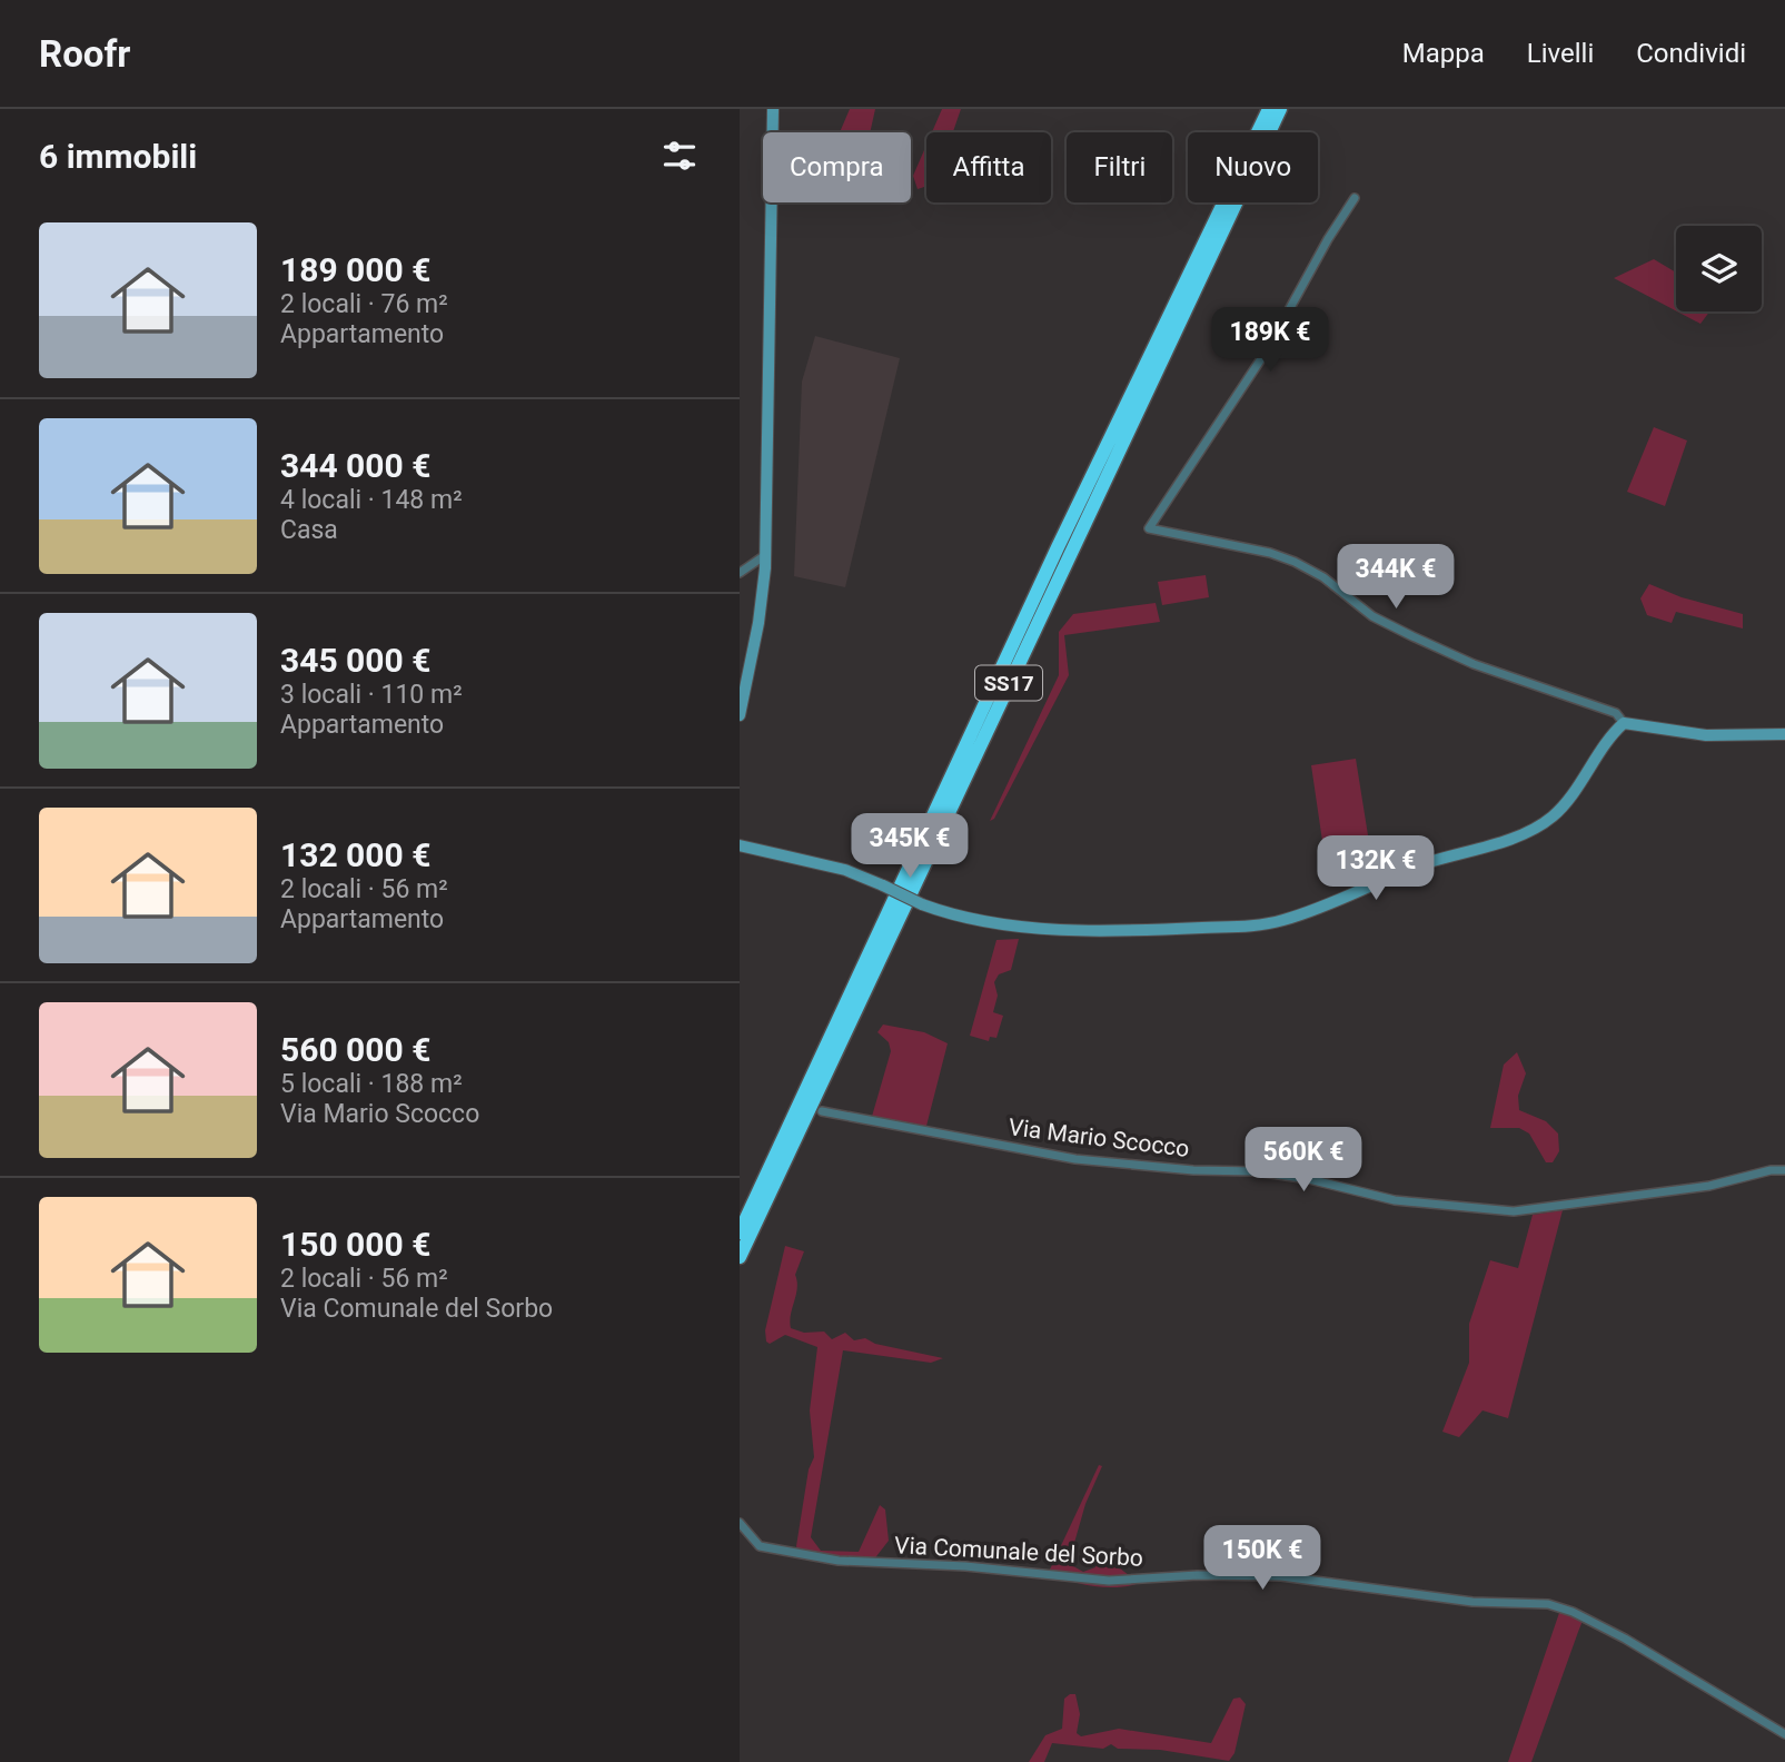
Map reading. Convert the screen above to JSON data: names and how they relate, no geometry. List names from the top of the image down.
{
  "streets": {
    "highway": ["SS17"],
    "street": ["Via Mario Scocco", "Via Comunale del Sorbo"]
  },
  "page": {
    "header": "Roofr",
    "nav": ["Mappa", "Livelli", "Condividi"],
    "heading": "6 immobili",
    "chip": [
      "Compra",
      "Affitta",
      "Filtri",
      "Nuovo"
    ],
    "list": [
      {
        "name": "189 000 €",
        "note": "2 locali · 76 m² · Appartamento"
      },
      {
        "name": "344 000 €",
        "note": "4 locali · 148 m² · Casa"
      },
      {
        "name": "345 000 €",
        "note": "3 locali · 110 m² · Appartamento"
      },
      {
        "name": "132 000 €",
        "note": "2 locali · 56 m² · Appartamento"
      },
      {
        "name": "560 000 €",
        "note": "5 locali · 188 m² · Via Mario Scocco"
      },
      {
        "name": "150 000 €",
        "note": "2 locali · 56 m² · Via Comunale del Sorbo"
      }
    ],
    "price": [
      "189K €",
      "344K €",
      "345K €",
      "132K €",
      "560K €",
      "150K €"
    ]
  }
}
